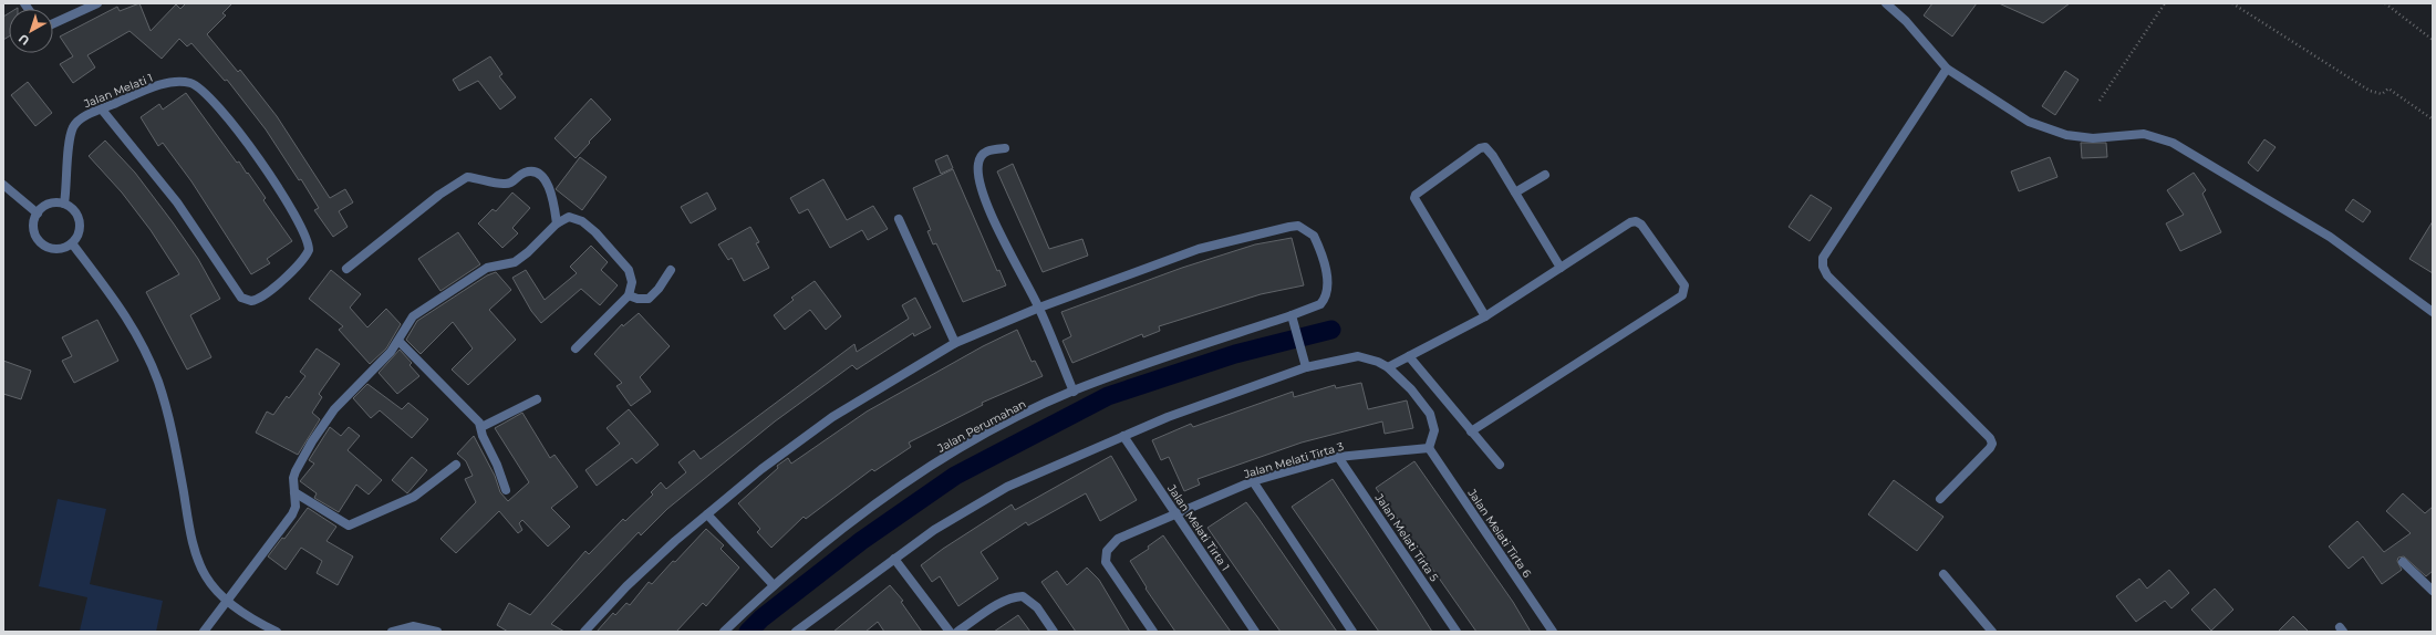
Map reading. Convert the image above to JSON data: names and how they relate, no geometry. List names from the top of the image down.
{
  "streets": {
    "street": [
      "Jalan Melati 1",
      "Jalan Perumahan",
      "Jalan Melati Tirta 3",
      "Jalan Melati Tirta 1",
      "Jalan Melati Tirta 6",
      "Jalan Melati Tirta 5"
    ]
  },
  "crossings": [
    ["Jalan Melati Tirta 3", "Jalan Melati Tirta 1"],
    ["Jalan Melati Tirta 3", "Jalan Melati Tirta 6"],
    ["Jalan Melati Tirta 3", "Jalan Melati Tirta 5"]
  ],
  "north": "bottom left"
}
